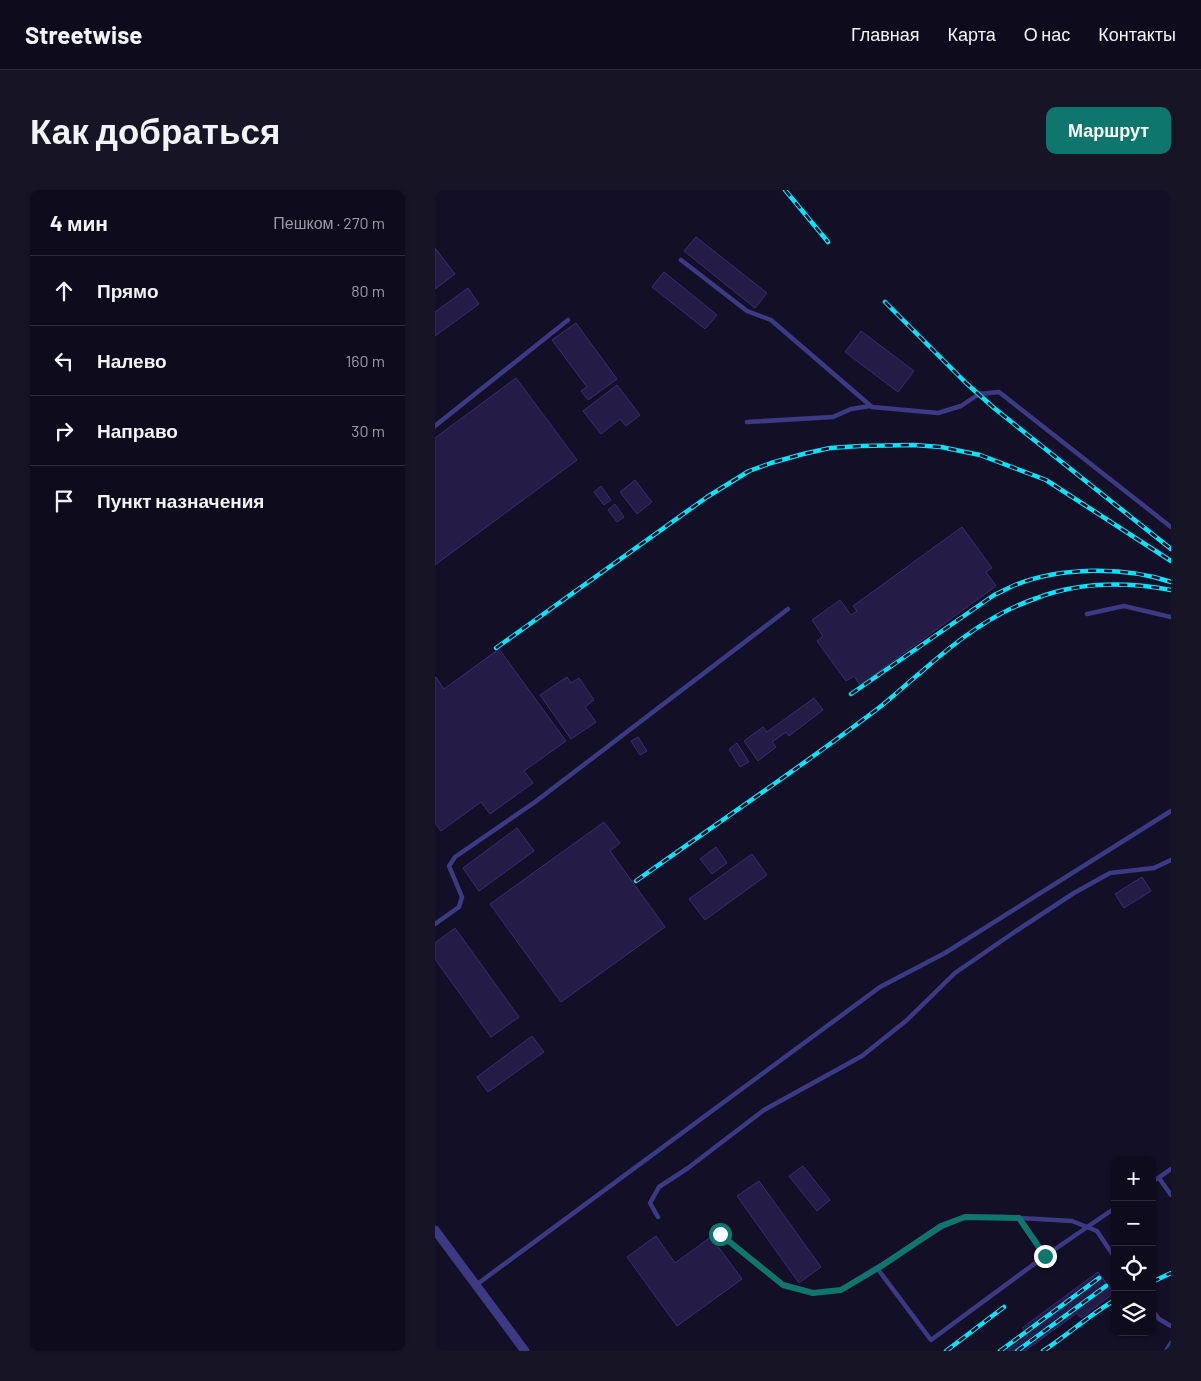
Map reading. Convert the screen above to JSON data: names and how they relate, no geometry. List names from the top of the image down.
{
  "page": {
    "header": "Streetwise",
    "nav": [
      "Главная",
      "Карта",
      "О нас",
      "Контакты"
    ],
    "buttons": "Маршрут",
    "title": "Как добраться",
    "heading": ["4 мин", "Пешком · 270 m"],
    "list": [
      ["Прямо", "80 m"],
      ["Налево", "160 m"],
      ["Направо", "30 m"],
      "Пункт назначения"
    ],
    "map_buttons": ["+", "−"]
  }
}
